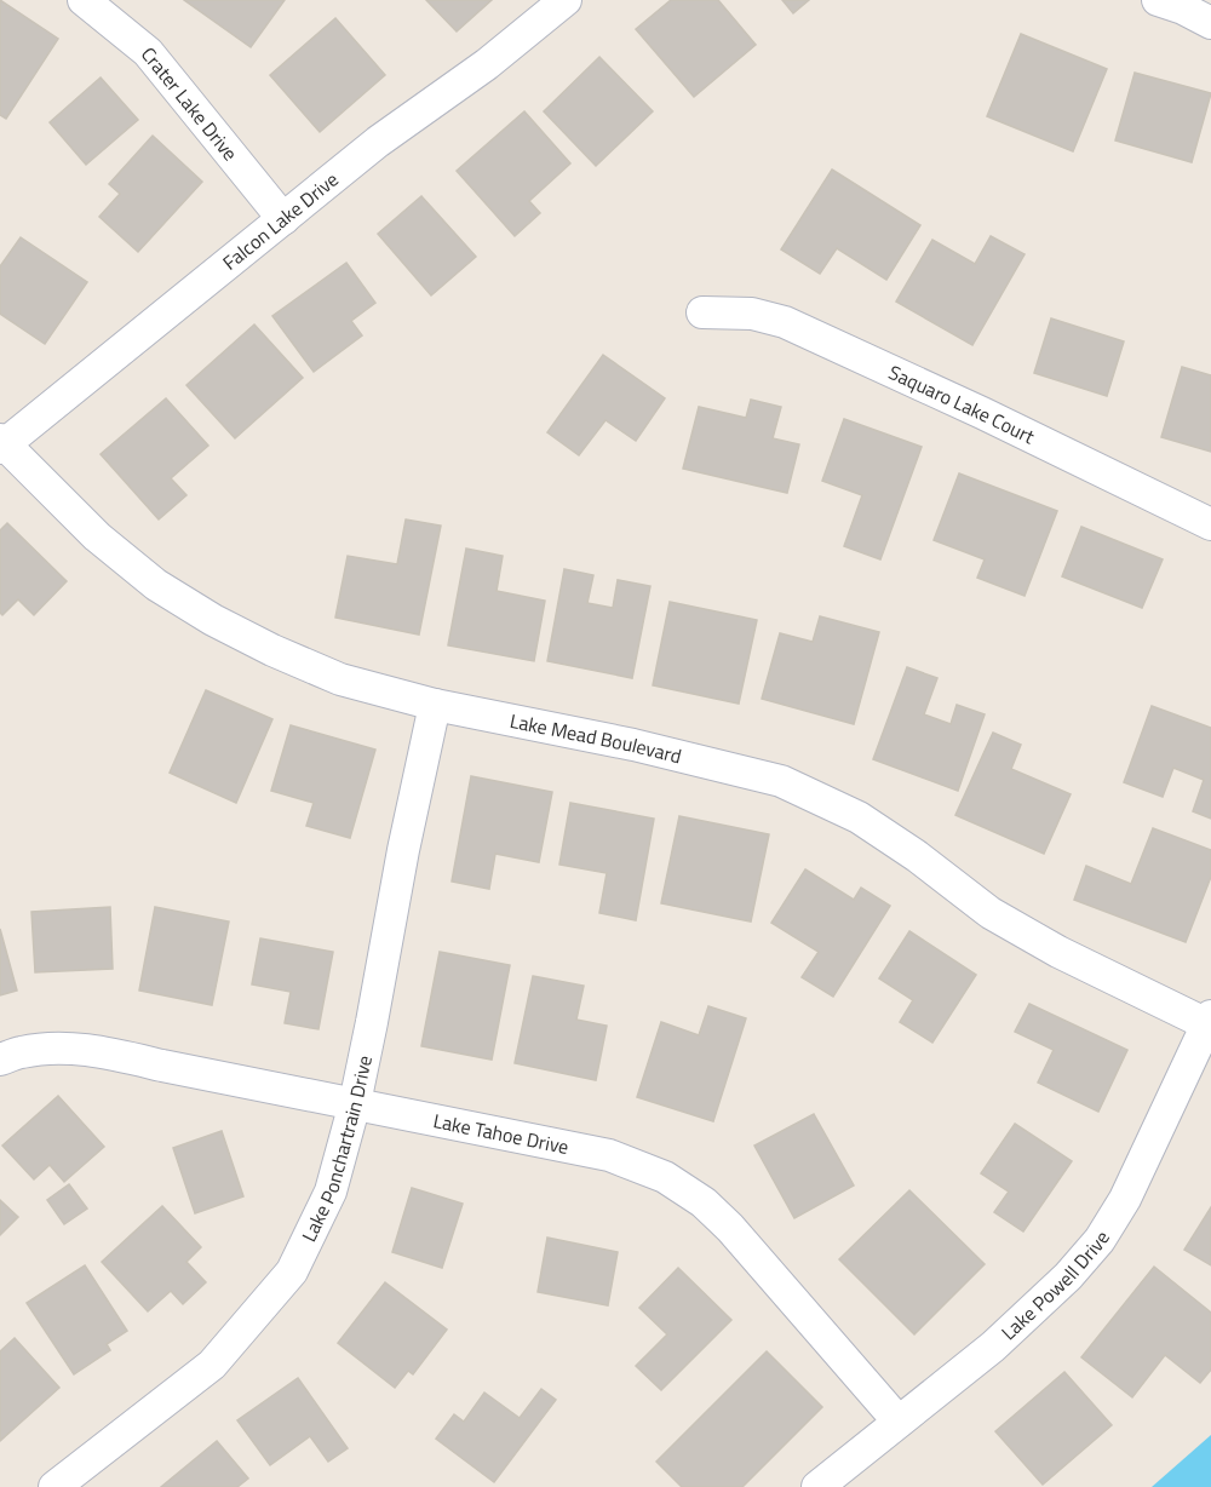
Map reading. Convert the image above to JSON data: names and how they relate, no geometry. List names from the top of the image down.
{
  "streets": {
    "street": [
      "Crater Lake Drive",
      "Falcon Lake Drive",
      "Saquaro Lake Court",
      "Lake Mead Boulevard",
      "Lake Tahoe Drive",
      "Lake Ponchartrain Drive",
      "Lake Powell Drive"
    ]
  },
  "crossings": [
    ["Crater Lake Drive", "Falcon Lake Drive"],
    ["Falcon Lake Drive", "Lake Mead Boulevard"],
    ["Lake Mead Boulevard", "Lake Ponchartrain Drive"],
    ["Lake Mead Boulevard", "Lake Powell Drive"],
    ["Lake Tahoe Drive", "Lake Ponchartrain Drive"],
    ["Lake Tahoe Drive", "Lake Powell Drive"]
  ]
}
